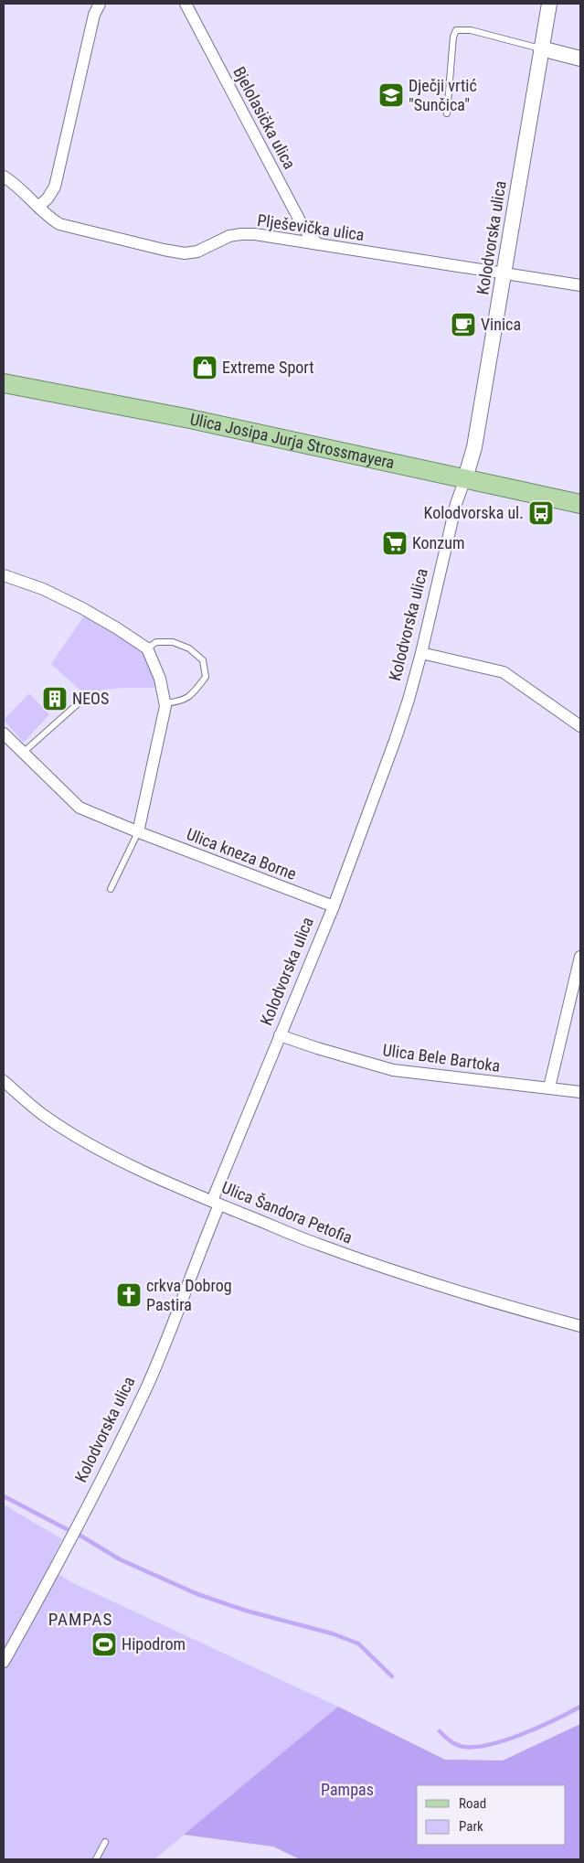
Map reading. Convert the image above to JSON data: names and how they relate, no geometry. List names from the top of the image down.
{
  "streets": {
    "main road": ["Ulica Josipa Jurja Strossmayera"],
    "street": [
      "Bjelolasička ulica",
      "Plješevička ulica",
      "Kolodvorska ulica",
      "Ulica kneza Borne",
      "Ulica Bele Bartoka",
      "Ulica Šandora Petofia"
    ]
  },
  "crossings": [
    ["Bjelolasička ulica", "Plješevička ulica"],
    ["Plješevička ulica", "Kolodvorska ulica"],
    ["Kolodvorska ulica", "Ulica Josipa Jurja Strossmayera"],
    ["Kolodvorska ulica", "Ulica kneza Borne"],
    ["Kolodvorska ulica", "Ulica Bele Bartoka"],
    ["Kolodvorska ulica", "Ulica Šandora Petofia"]
  ],
  "districts": ["PAMPAS"],
  "parks": ["Pampas"],
  "places": {
    "school or university": ["Dječji vrtić \"Sunčica\""],
    "cafe": ["Vinica"],
    "shop": ["Extreme Sport"],
    "bus stop": ["Kolodvorska ul."],
    "supermarket": ["Konzum"],
    "building": ["NEOS"],
    "church": ["crkva Dobrog Pastira"],
    "sports": ["Hipodrom"]
  },
  "legend": ["Road", "Park"]
}
